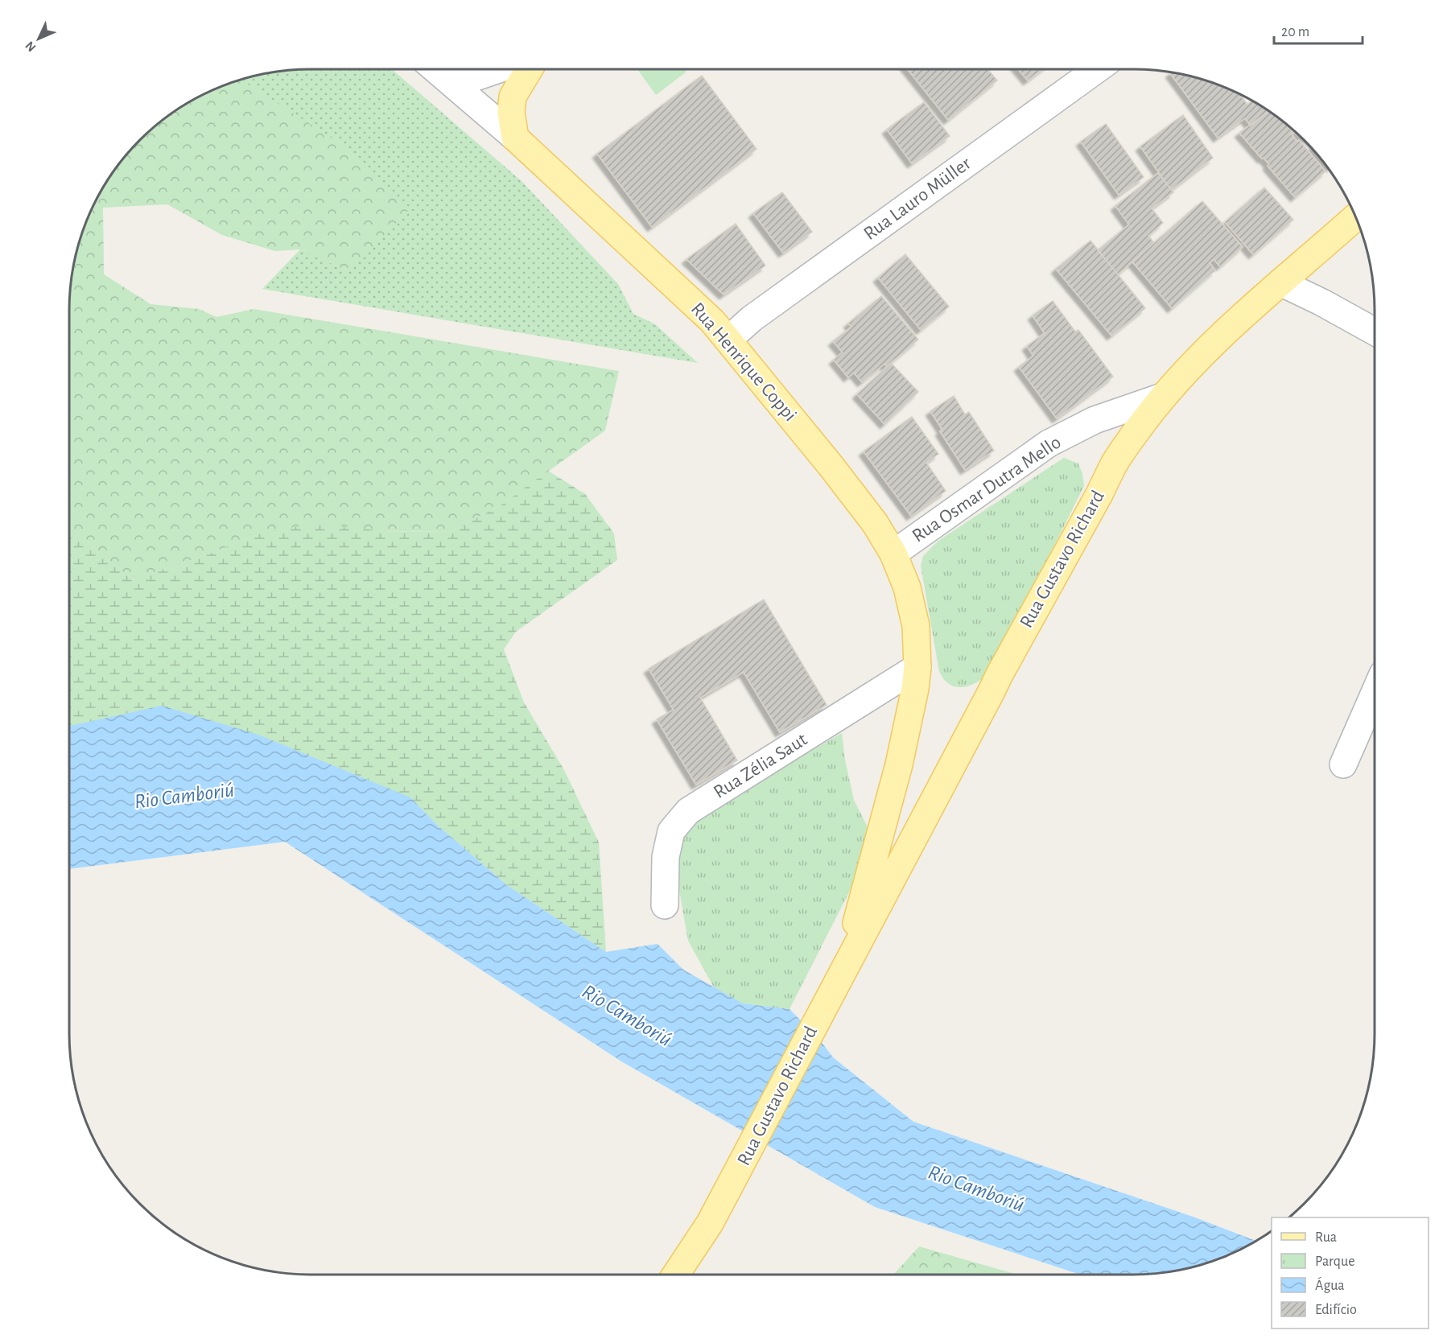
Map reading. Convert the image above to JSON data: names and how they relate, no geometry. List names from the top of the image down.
{
  "streets": {
    "main road": ["Rua Henrique Coppi", "Rua Gustavo Richard"],
    "street": ["Rua Lauro Müller", "Rua Osmar Dutra Mello", "Rua Zélia Saut"]
  },
  "crossings": [
    ["Rua Lauro Müller", "Rua Henrique Coppi"],
    ["Rua Henrique Coppi", "Rua Osmar Dutra Mello"],
    ["Rua Henrique Coppi", "Rua Gustavo Richard"],
    ["Rua Henrique Coppi", "Rua Zélia Saut"],
    ["Rua Osmar Dutra Mello", "Rua Gustavo Richard"],
    ["Rua Gustavo Richard", "Rua Zélia Saut"]
  ],
  "water": ["Rio Camboriú"],
  "legend": [
    "Rua",
    "Parque",
    "Água",
    "Edifício"
  ],
  "scale_bar": "20 m",
  "north": "bottom left"
}
